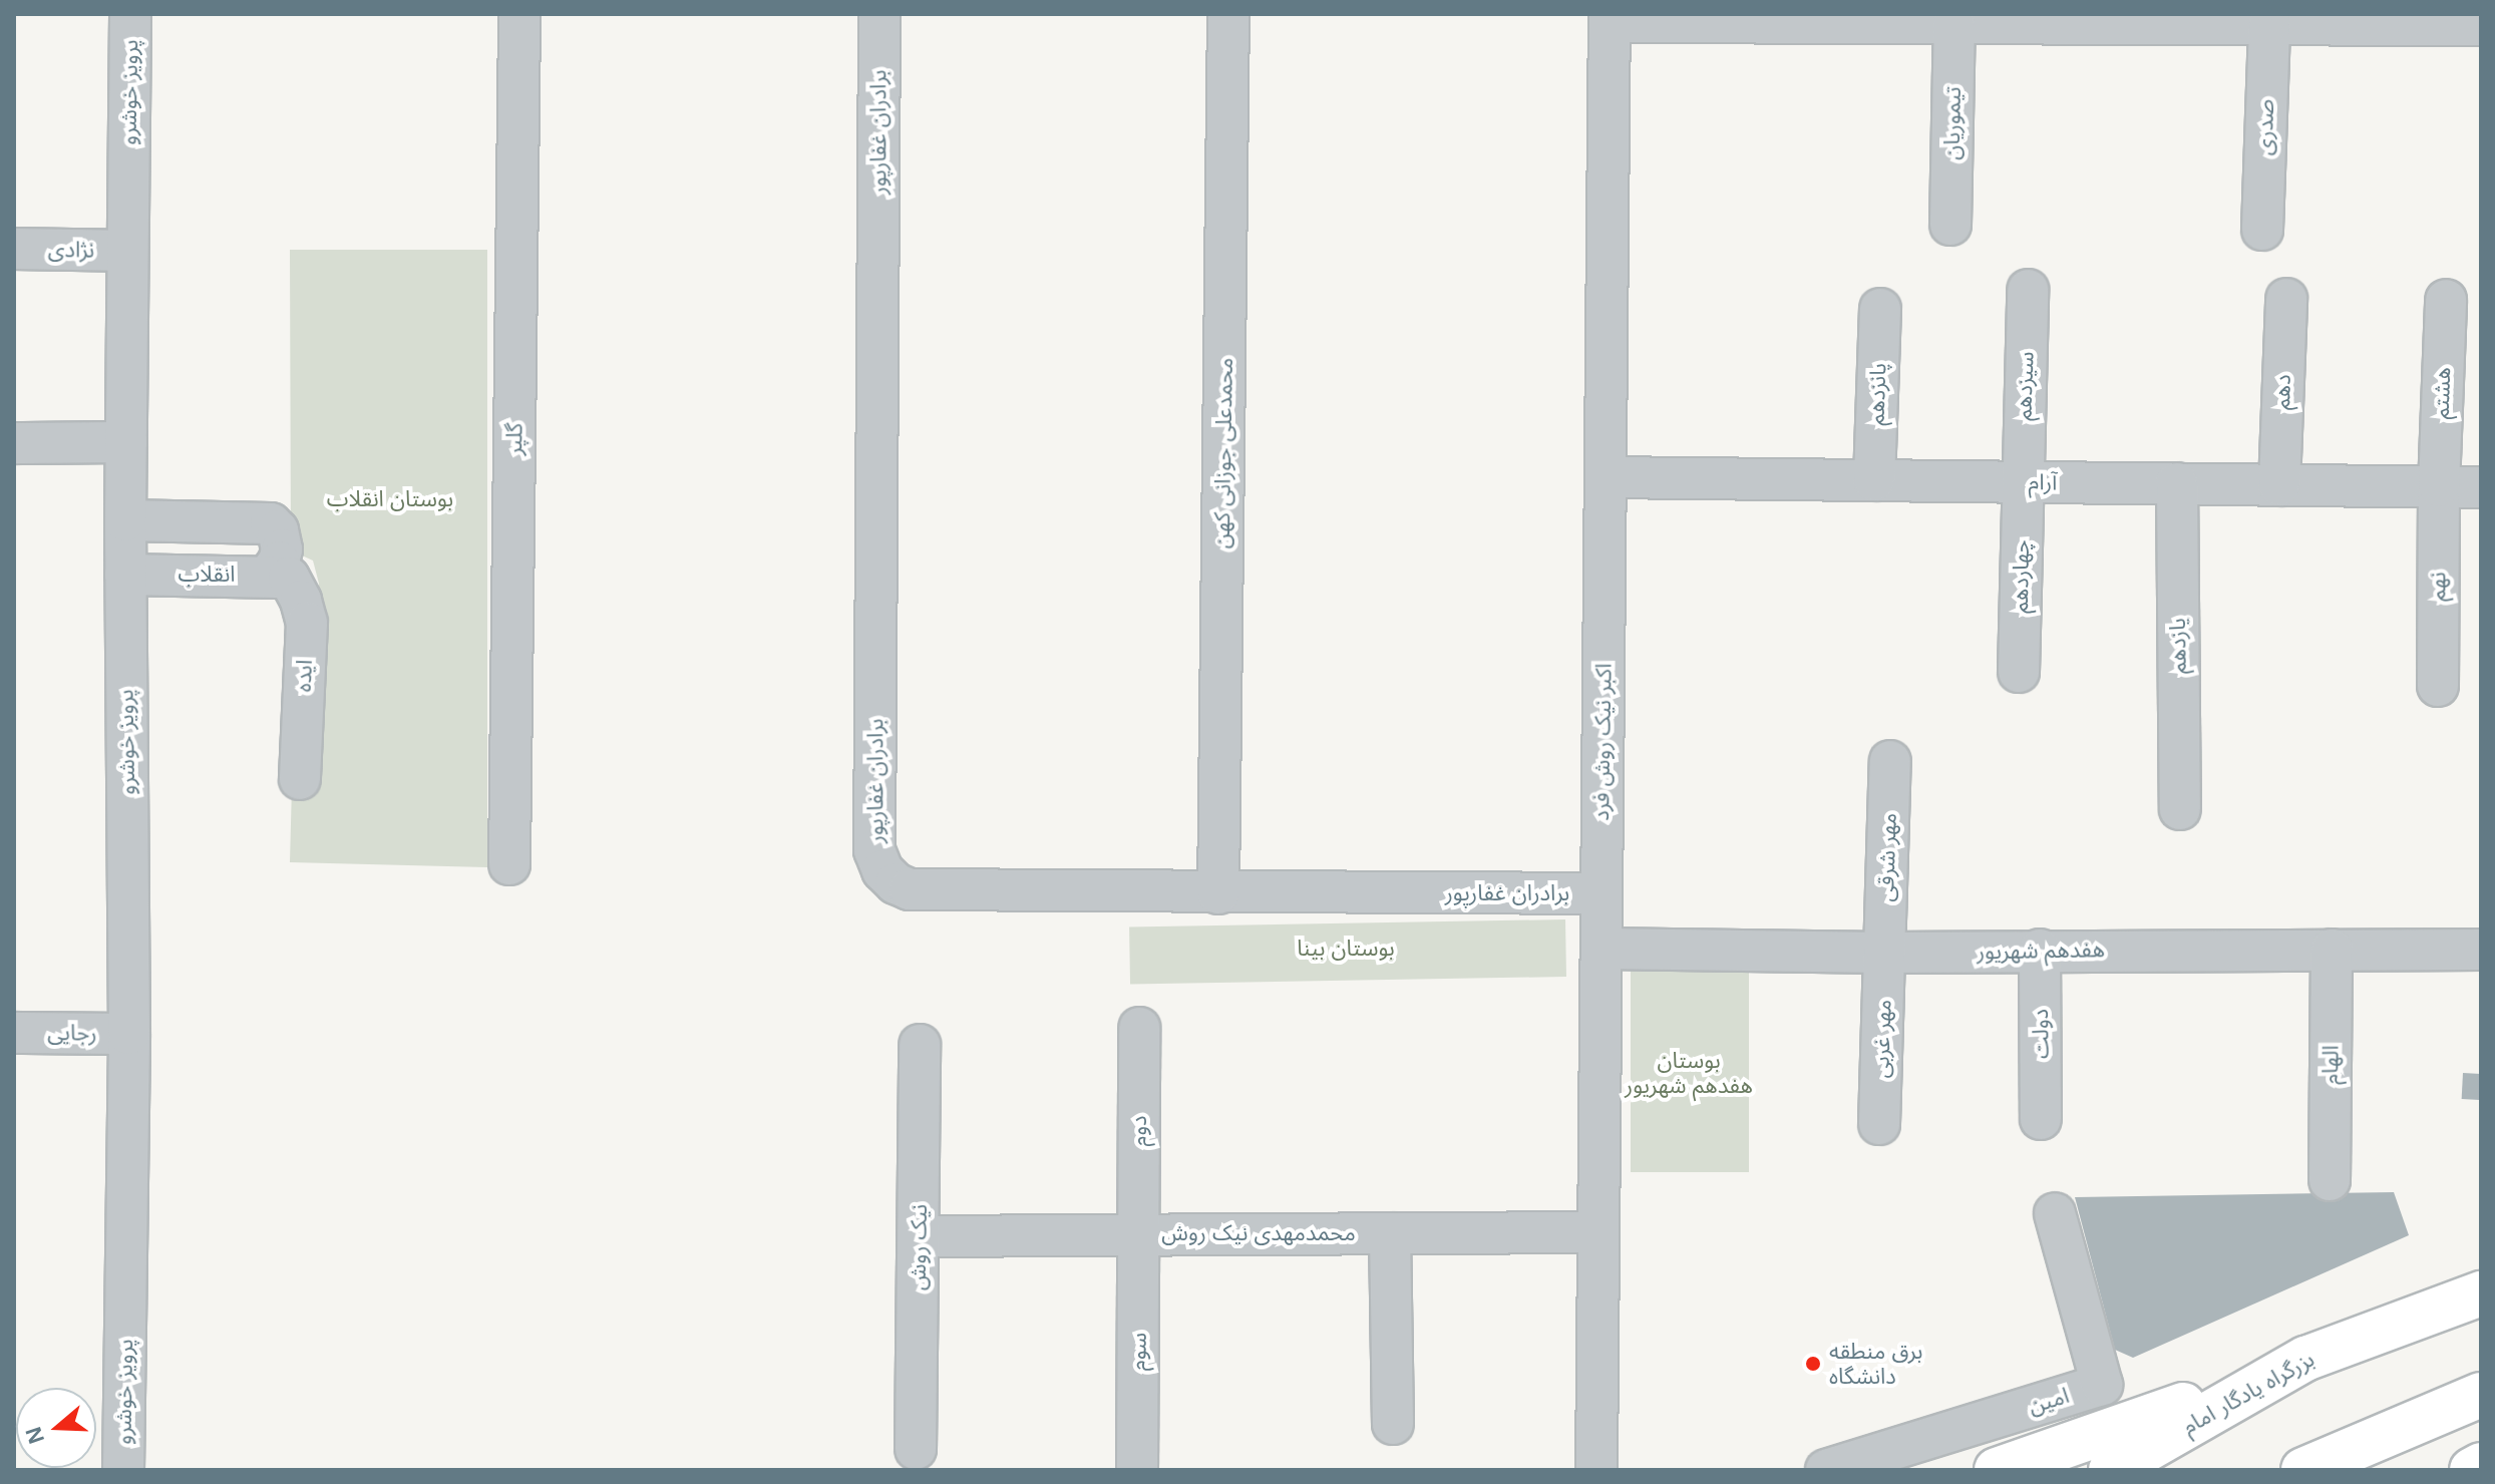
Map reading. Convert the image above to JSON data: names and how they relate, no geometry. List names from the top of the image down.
{
  "streets": {
    "highway": ["بزرگراه یادگار امام"],
    "street": [
      "پرویز خوشرو",
      "تیموریان",
      "صدری",
      "برادران غفارپور",
      "نژادی",
      "سیزدهم",
      "دهم",
      "هشتم",
      "پانزدهم",
      "گلپر",
      "محمدعلی جوزانی کهن",
      "آرام",
      "انقلاب",
      "چهاردهم",
      "نهم",
      "یازدهم",
      "ایده",
      "اکبر نیک روش فرد",
      "مهر شرقی",
      "هفدهم شهریور",
      "رجایی",
      "دولت",
      "مهر غربی",
      "الهام",
      "دوم",
      "محمدمهدی نیک روش",
      "نیک روش",
      "سوم",
      "امین"
    ]
  },
  "crossings": [
    ["پرویز خوشرو", "نژادی"],
    ["پرویز خوشرو", "انقلاب"],
    ["پرویز خوشرو", "رجایی"],
    ["برادران غفارپور", "محمدعلی جوزانی کهن"],
    ["برادران غفارپور", "اکبر نیک روش فرد"],
    ["سیزدهم", "آرام"],
    ["سیزدهم", "چهاردهم"],
    ["دهم", "آرام"],
    ["هشتم", "آرام"],
    ["هشتم", "نهم"],
    ["پانزدهم", "آرام"],
    ["آرام", "چهاردهم"],
    ["آرام", "نهم"],
    ["آرام", "یازدهم"],
    ["آرام", "اکبر نیک روش فرد"],
    ["انقلاب", "ایده"],
    ["اکبر نیک روش فرد", "هفدهم شهریور"],
    ["اکبر نیک روش فرد", "محمدمهدی نیک روش"],
    ["مهر شرقی", "هفدهم شهریور"],
    ["مهر شرقی", "مهر غربی"],
    ["هفدهم شهریور", "دولت"],
    ["هفدهم شهریور", "مهر غربی"],
    ["هفدهم شهریور", "الهام"],
    ["دوم", "محمدمهدی نیک روش"],
    ["دوم", "سوم"],
    ["محمدمهدی نیک روش", "نیک روش"],
    ["محمدمهدی نیک روش", "سوم"]
  ],
  "parks": ["بوستان انقلاب", "بوستان بینا", "بوستان هفدهم شهریور"],
  "places": ["برق منطقه دانشگاه"],
  "north": "left"
}
